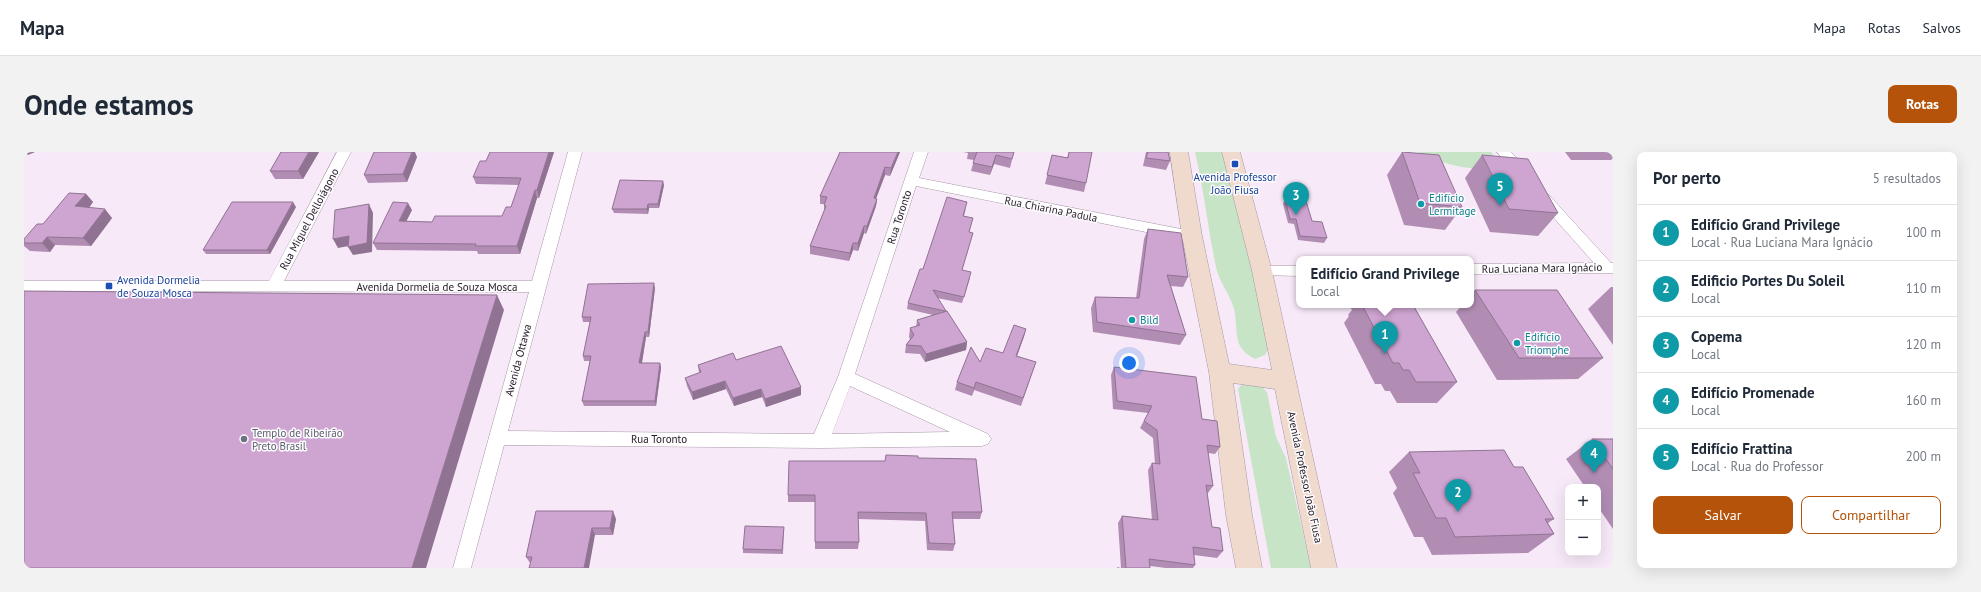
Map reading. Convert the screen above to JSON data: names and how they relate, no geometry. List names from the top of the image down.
{
  "streets": {
    "main road": ["Avenida Professor João Fiusa"],
    "street": [
      "Rua Chiarina Padula",
      "Rua Toronto",
      "Rua Miguel Delloiágono",
      "Rua Luciana Mara Ignácio",
      "Avenida Dormelia de Souza Mosca",
      "Avenida Ottawa"
    ]
  },
  "crossings": [
    ["Rua Chiarina Padula", "Rua Toronto"],
    ["Rua Toronto", "Avenida Ottawa"],
    ["Rua Miguel Delloiágono", "Avenida Dormelia de Souza Mosca"],
    ["Avenida Dormelia de Souza Mosca", "Avenida Ottawa"]
  ],
  "places": {
    "transit": ["Avenida Professor João Fiusa", "Avenida Dormelia de Souza Mosca"],
    "other": [
      "Edifício Lermitage",
      "Bild",
      "Edifício Triomphe",
      "Templo de Ribeirão Preto Brasil"
    ]
  },
  "page": {
    "header": "Mapa",
    "nav": ["Mapa", "Rotas", "Salvos"],
    "buttons": [
      "Rotas",
      ["Salvar", "Compartilhar"]
    ],
    "title": "Onde estamos",
    "heading": ["Por perto", "5 resultados"],
    "pins": [
      "5",
      "3",
      "1",
      "4",
      "2"
    ],
    "list": [
      {
        "mark": "1",
        "name": "Edifício Grand Privilege",
        "note": "Local · Rua Luciana Mara Ignácio",
        "value": "100 m"
      },
      {
        "mark": "2",
        "name": "Edificio Portes Du Soleil",
        "note": "Local",
        "value": "110 m"
      },
      {
        "mark": "3",
        "name": "Copema",
        "note": "Local",
        "value": "120 m"
      },
      {
        "mark": "4",
        "name": "Edifício Promenade",
        "note": "Local",
        "value": "160 m"
      },
      {
        "mark": "5",
        "name": "Edifício Frattina",
        "note": "Local · Rua do Professor",
        "value": "200 m"
      }
    ],
    "popup": ["Edifício Grand Privilege", "Local"],
    "map_buttons": ["+", "−"]
  }
}
